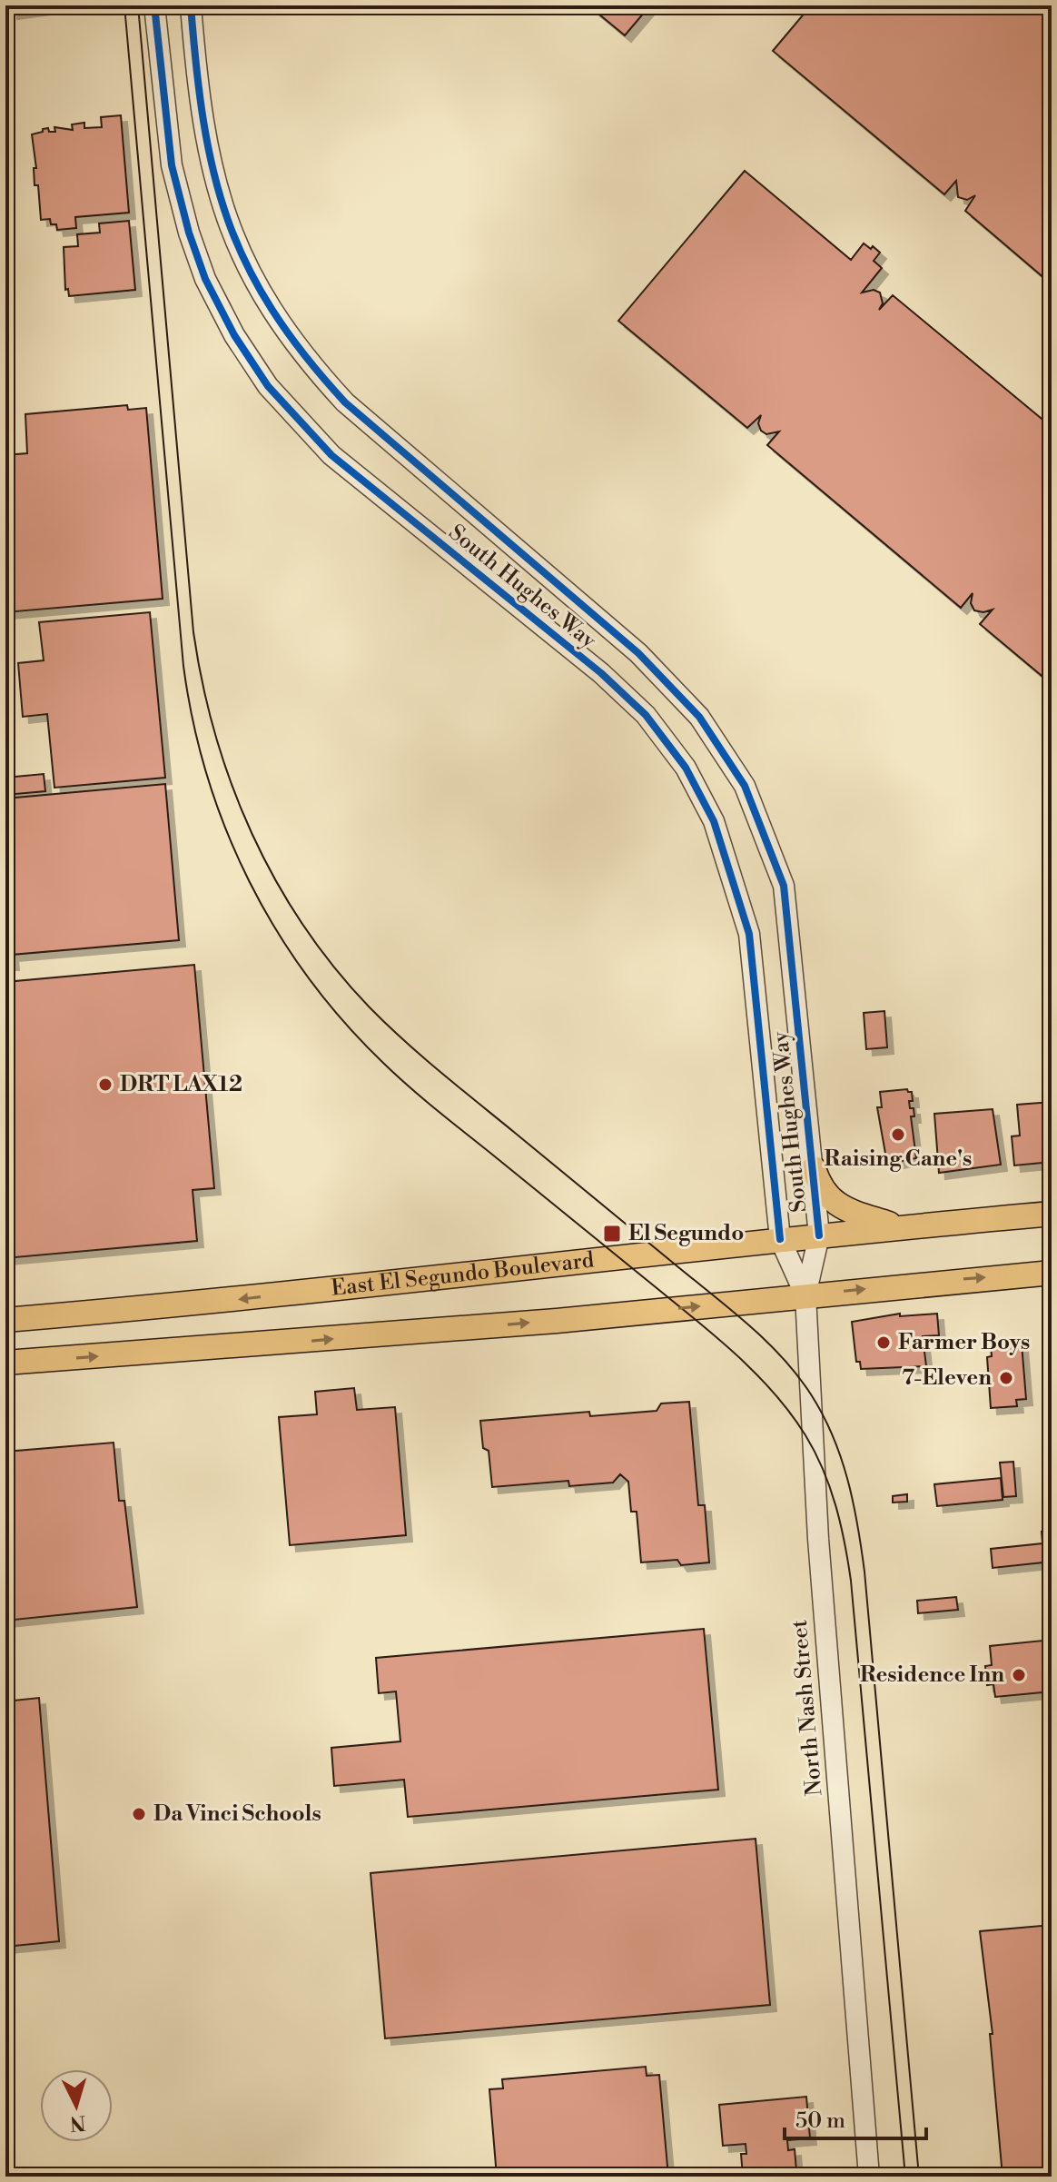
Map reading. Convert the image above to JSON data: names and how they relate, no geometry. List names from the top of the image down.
{
  "streets": {
    "main road": ["East El Segundo Boulevard"],
    "street": ["South Hughes Way", "North Nash Street"]
  },
  "crossings": [
    ["South Hughes Way", "East El Segundo Boulevard"],
    ["South Hughes Way", "North Nash Street"],
    ["East El Segundo Boulevard", "North Nash Street"]
  ],
  "places": {
    "other": [
      "DRT LAX12",
      "Raising Cane's",
      "Farmer Boys",
      "7-Eleven",
      "Residence Inn",
      "Da Vinci Schools"
    ],
    "transit": ["El Segundo"]
  },
  "scale_bar": "50 m",
  "north": "bottom"
}
